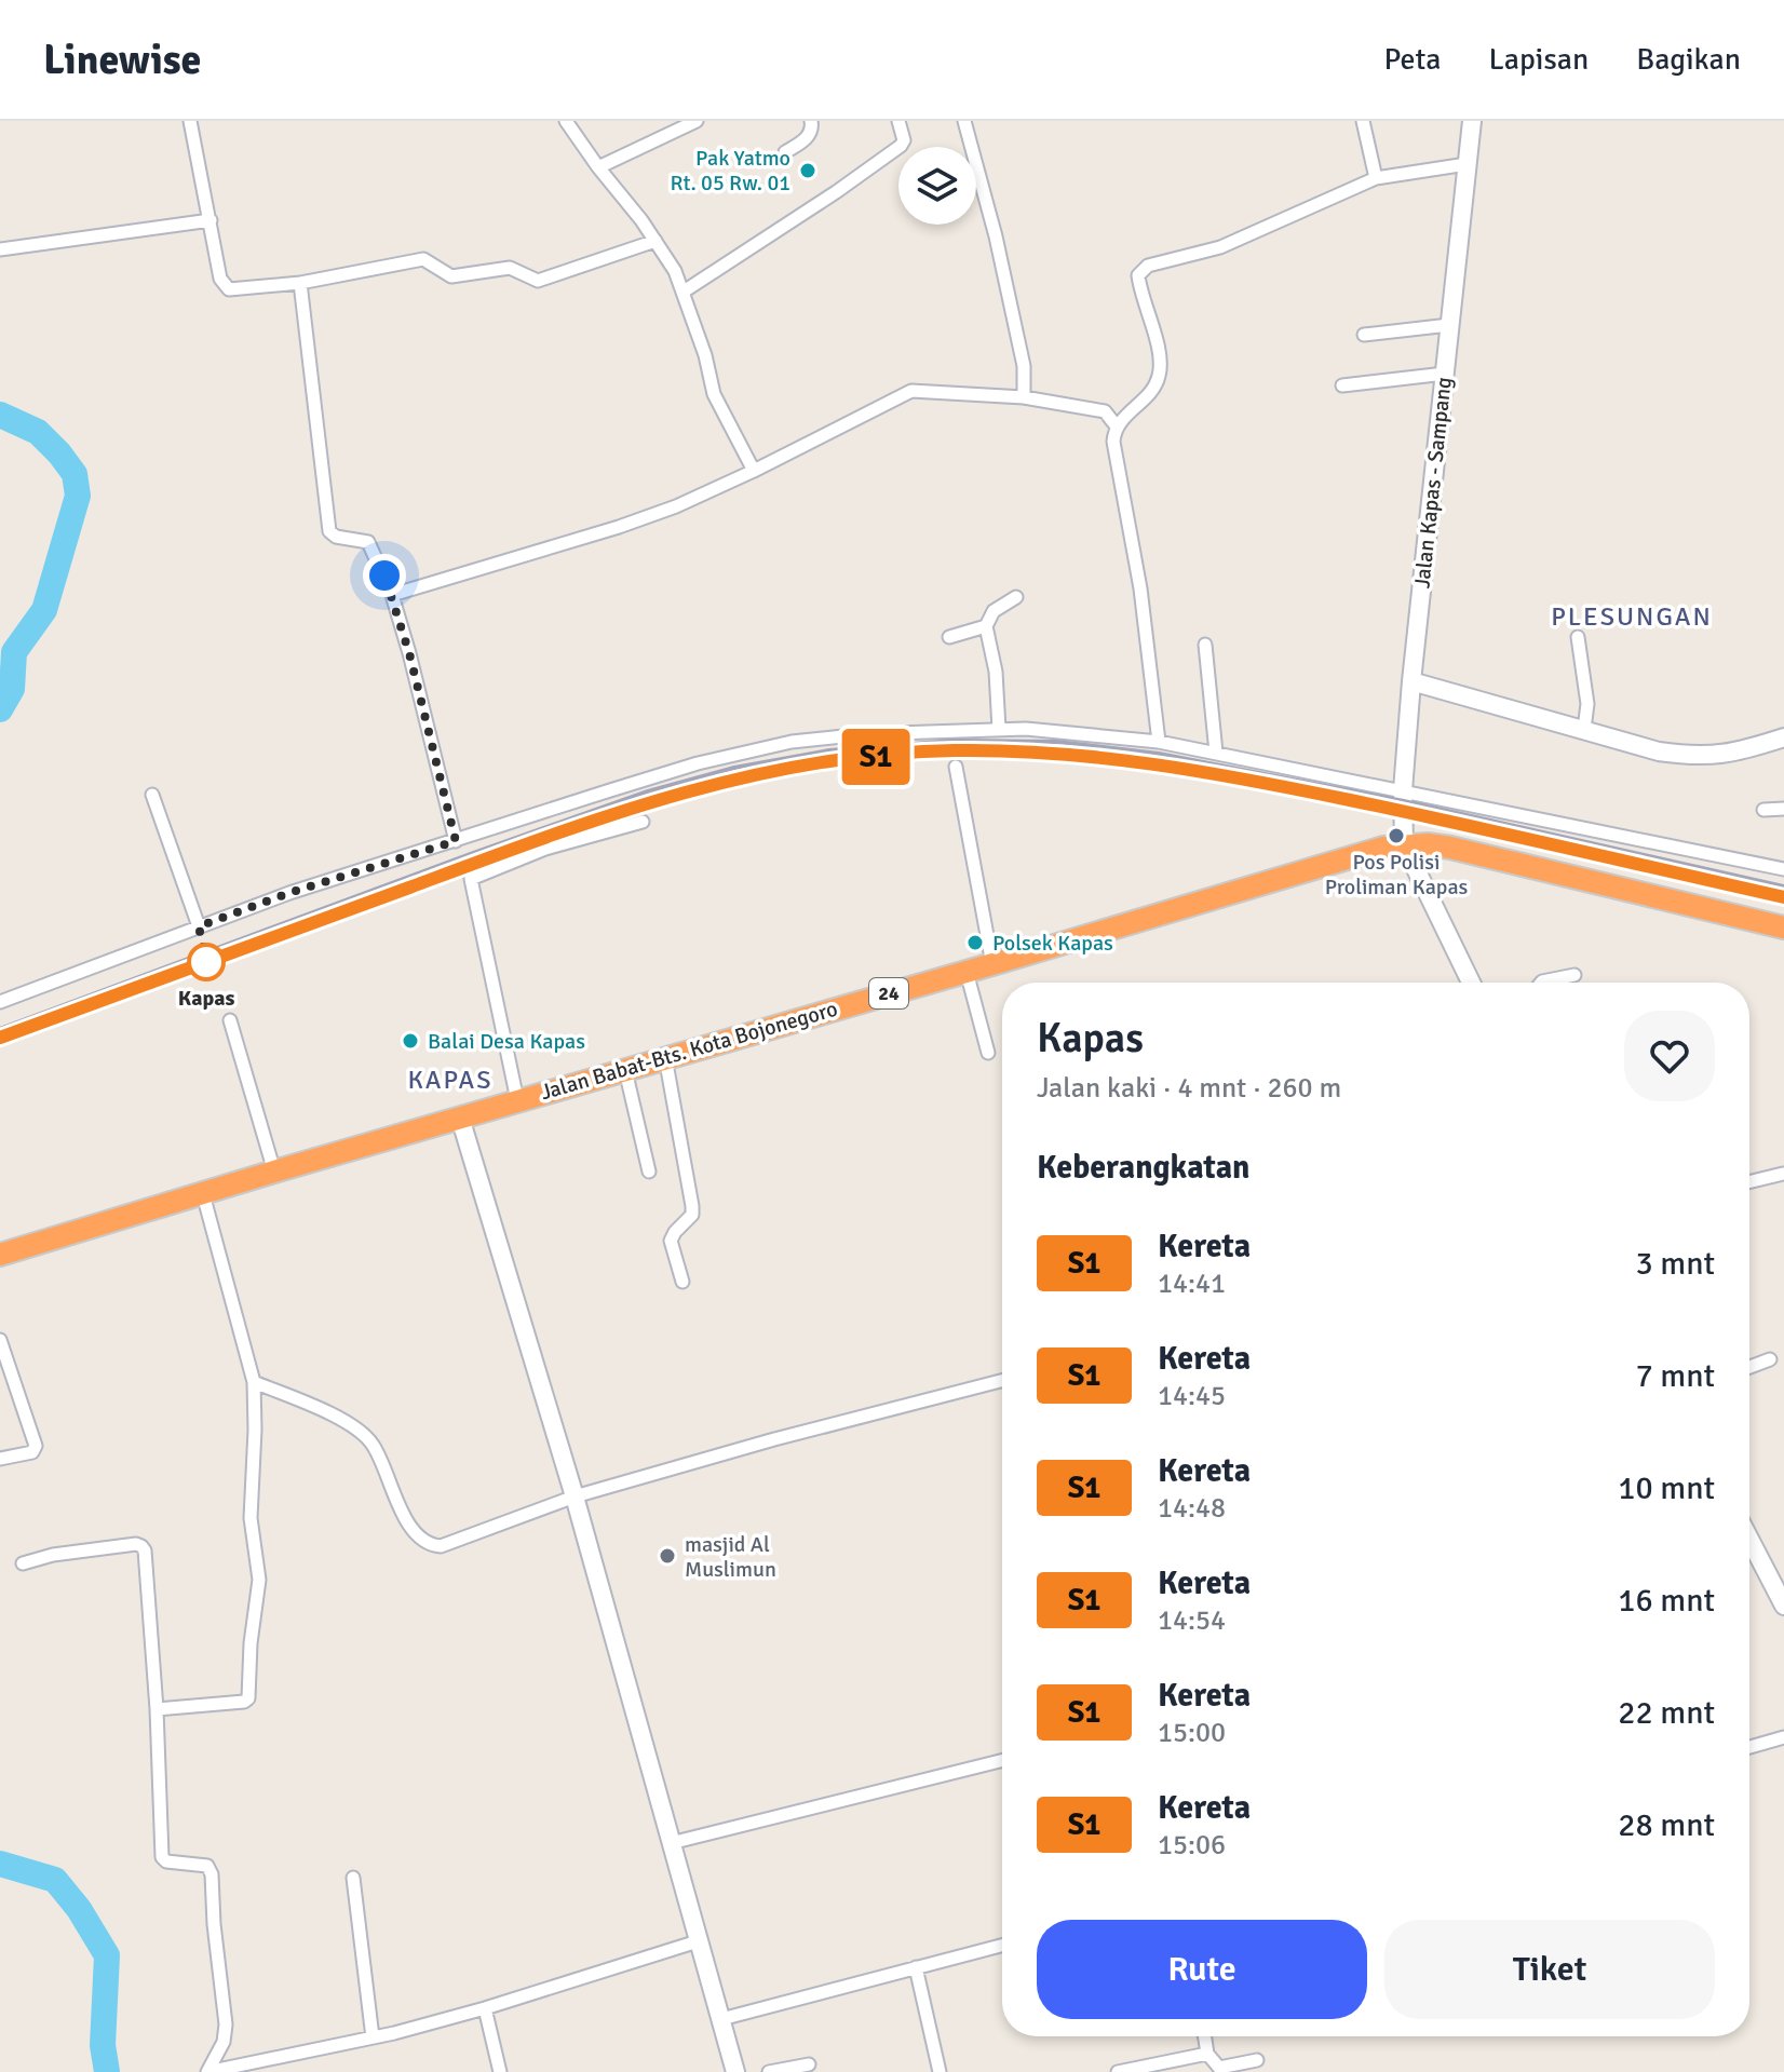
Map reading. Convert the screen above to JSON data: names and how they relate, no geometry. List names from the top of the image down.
{
  "streets": {
    "highway": ["24", "Jalan Babat-Bts. Kota Bojonegoro"],
    "street": ["Jalan Kapas - Sampang"]
  },
  "crossings": [
    ["Jalan Kapas - Sampang", "Jalan Babat-Bts. Kota Bojonegoro"]
  ],
  "districts": ["PLESUNGAN", "KAPAS"],
  "places": [
    "Pak Yatmo Rt. 05 Rw. 01",
    "Pos Polisi Proliman Kapas",
    "Polsek Kapas",
    "Kapas",
    "Balai Desa Kapas",
    "masjid Al Muslimun"
  ],
  "page": {
    "header": "Linewise",
    "nav": ["Peta", "Lapisan", "Bagikan"],
    "on_map": "S1",
    "heading": [
      ["Kapas", "Jalan kaki · 4 mnt · 260 m"],
      "Keberangkatan"
    ],
    "list": [
      {
        "mark": "S1",
        "name": "Kereta",
        "note": "14:41",
        "value": "3 mnt"
      },
      {
        "mark": "S1",
        "name": "Kereta",
        "note": "14:45",
        "value": "7 mnt"
      },
      {
        "mark": "S1",
        "name": "Kereta",
        "note": "14:48",
        "value": "10 mnt"
      },
      {
        "mark": "S1",
        "name": "Kereta",
        "note": "14:54",
        "value": "16 mnt"
      },
      {
        "mark": "S1",
        "name": "Kereta",
        "note": "15:00",
        "value": "22 mnt"
      },
      {
        "mark": "S1",
        "name": "Kereta",
        "note": "15:06",
        "value": "28 mnt"
      }
    ],
    "buttons": ["Rute", "Tiket"]
  }
}
